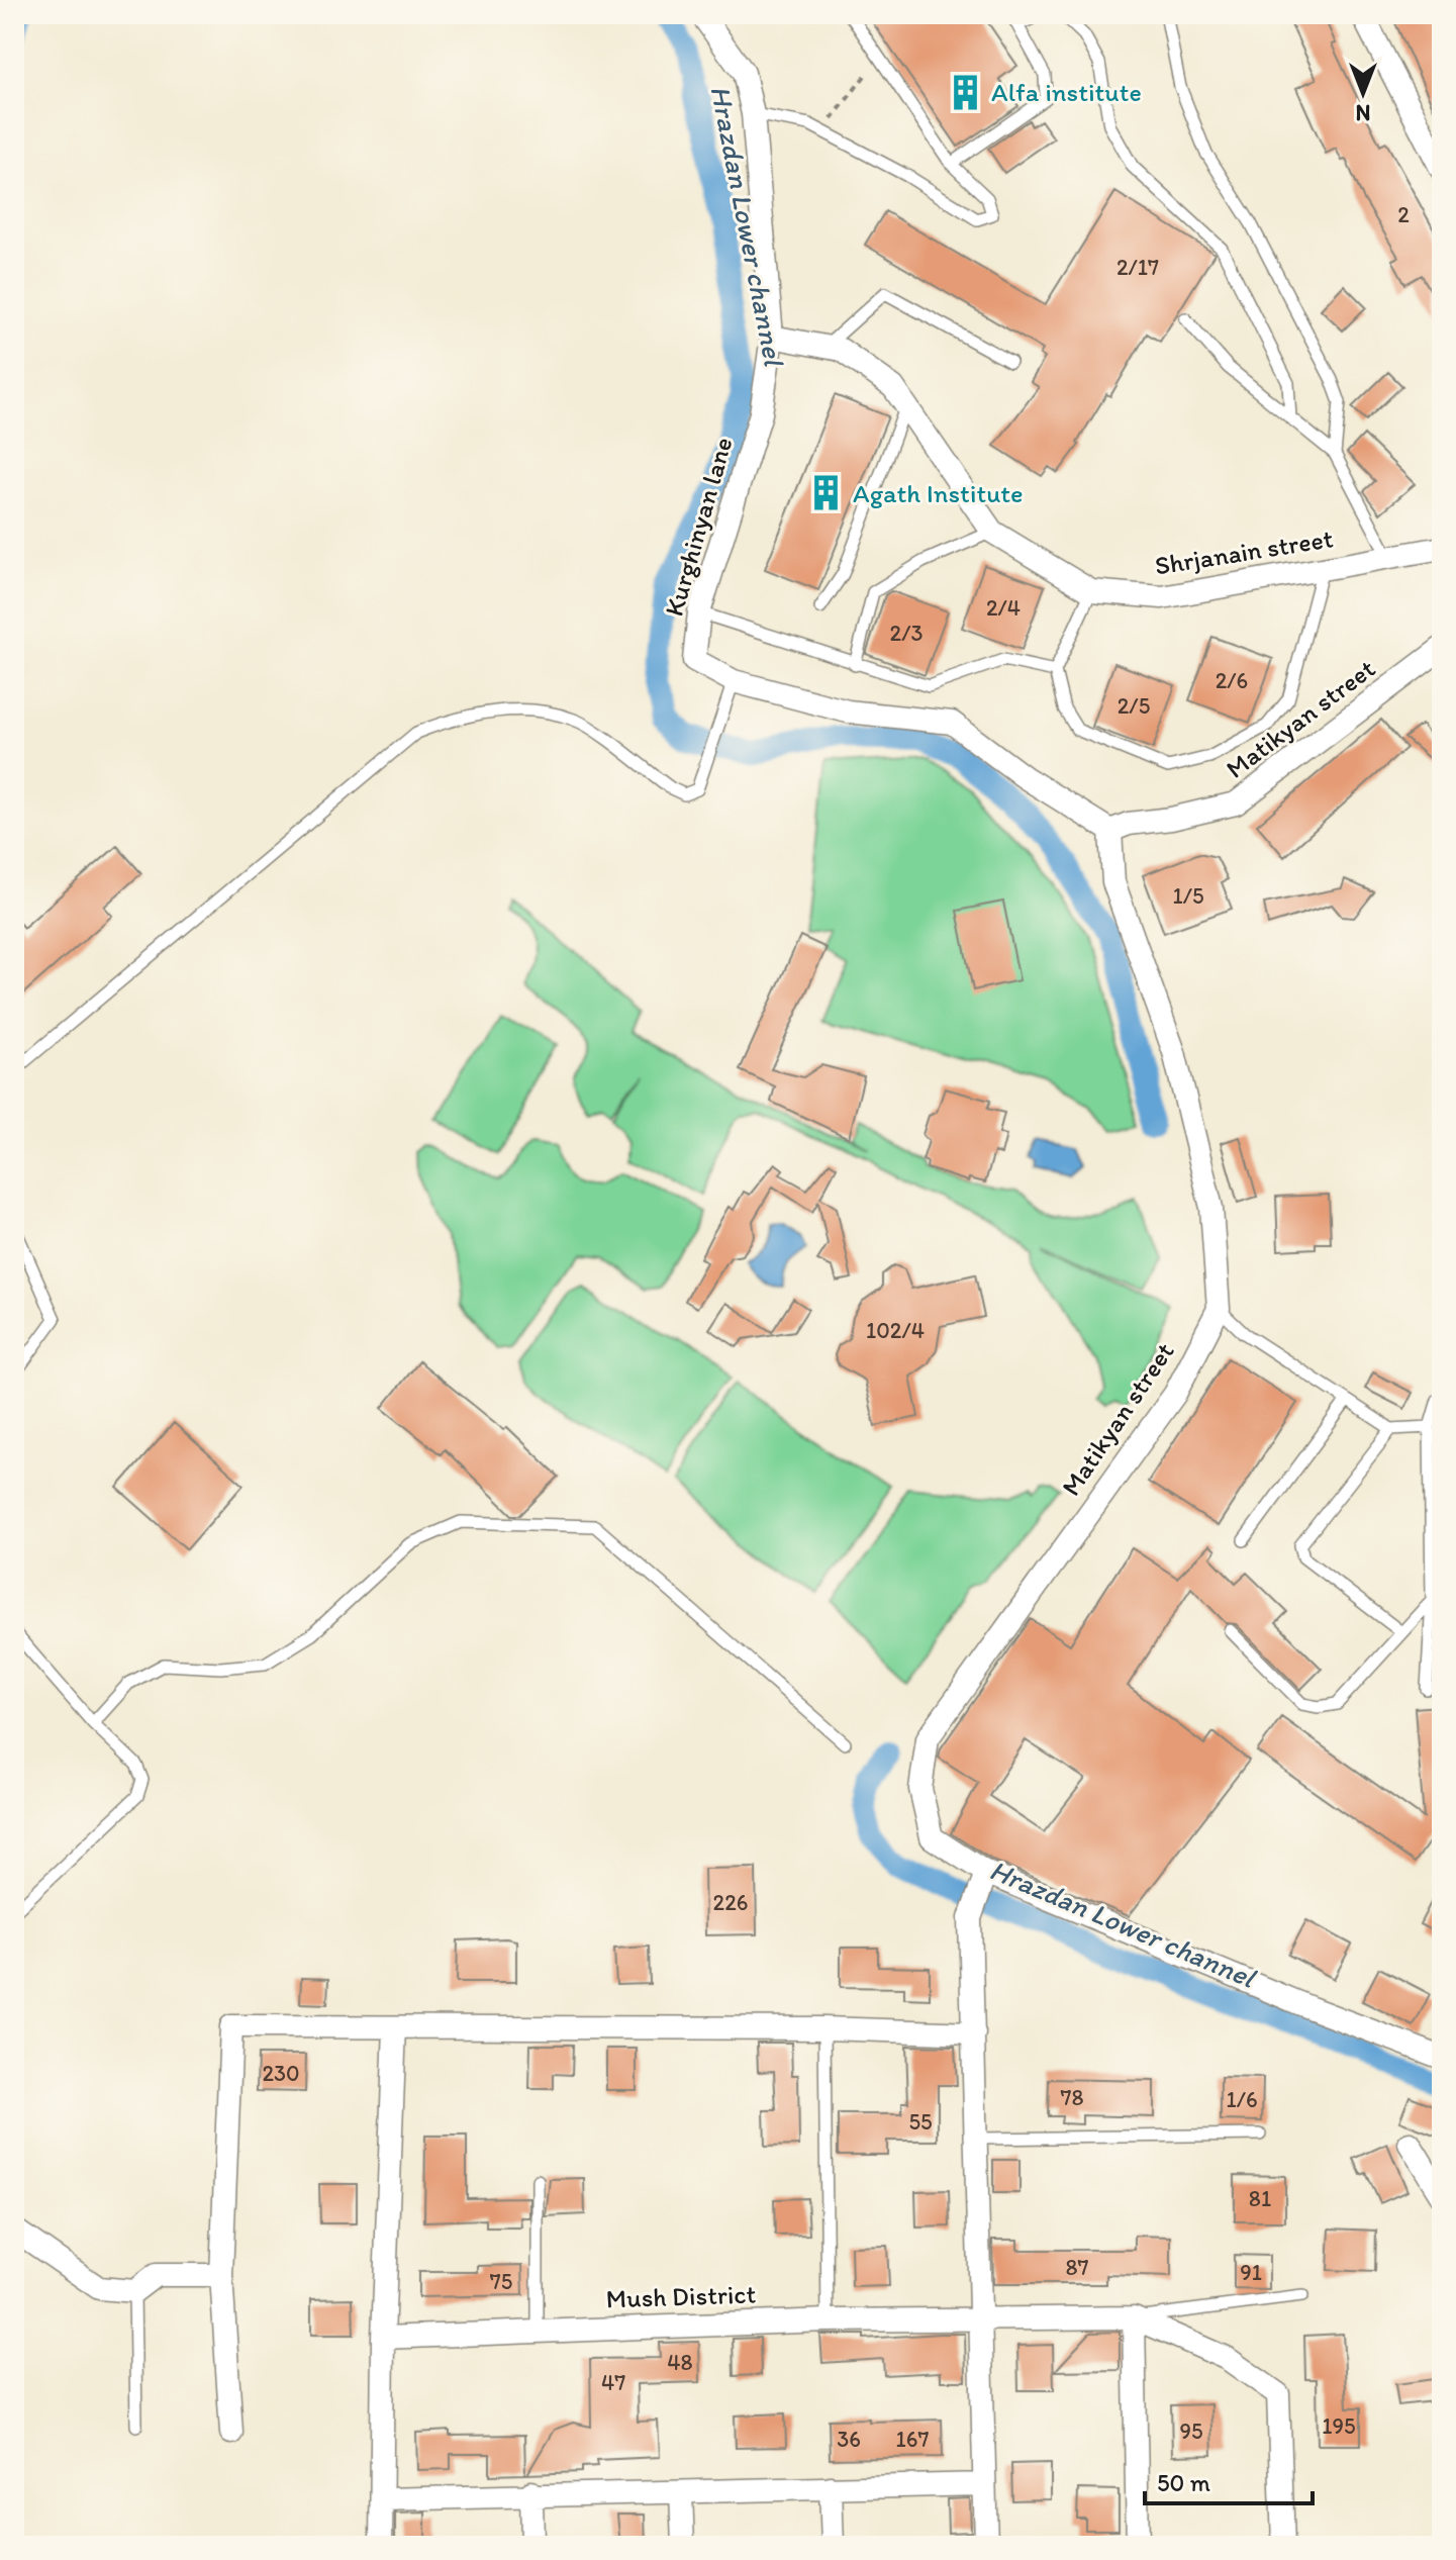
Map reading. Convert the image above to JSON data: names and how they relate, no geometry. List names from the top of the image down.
{
  "streets": {
    "street": [
      "Kurghinyan lane",
      "Shrjanain street",
      "Matikyan street",
      "Mush District"
    ]
  },
  "crossings": [
    ["Kurghinyan lane", "Shrjanain street"],
    ["Kurghinyan lane", "Matikyan street"]
  ],
  "water": ["Hrazdan Lower channel"],
  "places": {
    "building": ["Alfa institute", "Agath Institute"]
  },
  "house_numbers": [
    "2",
    "2/17",
    "2/4",
    "2/3",
    "2/6",
    "2/5",
    "1/5",
    "102/4",
    "226",
    "230",
    "78",
    "1/6",
    "55",
    "81",
    "87",
    "91",
    "75",
    "48",
    "47",
    "195",
    "95",
    "36",
    "167"
  ],
  "scale_bar": "50 m",
  "north": "bottom"
}
